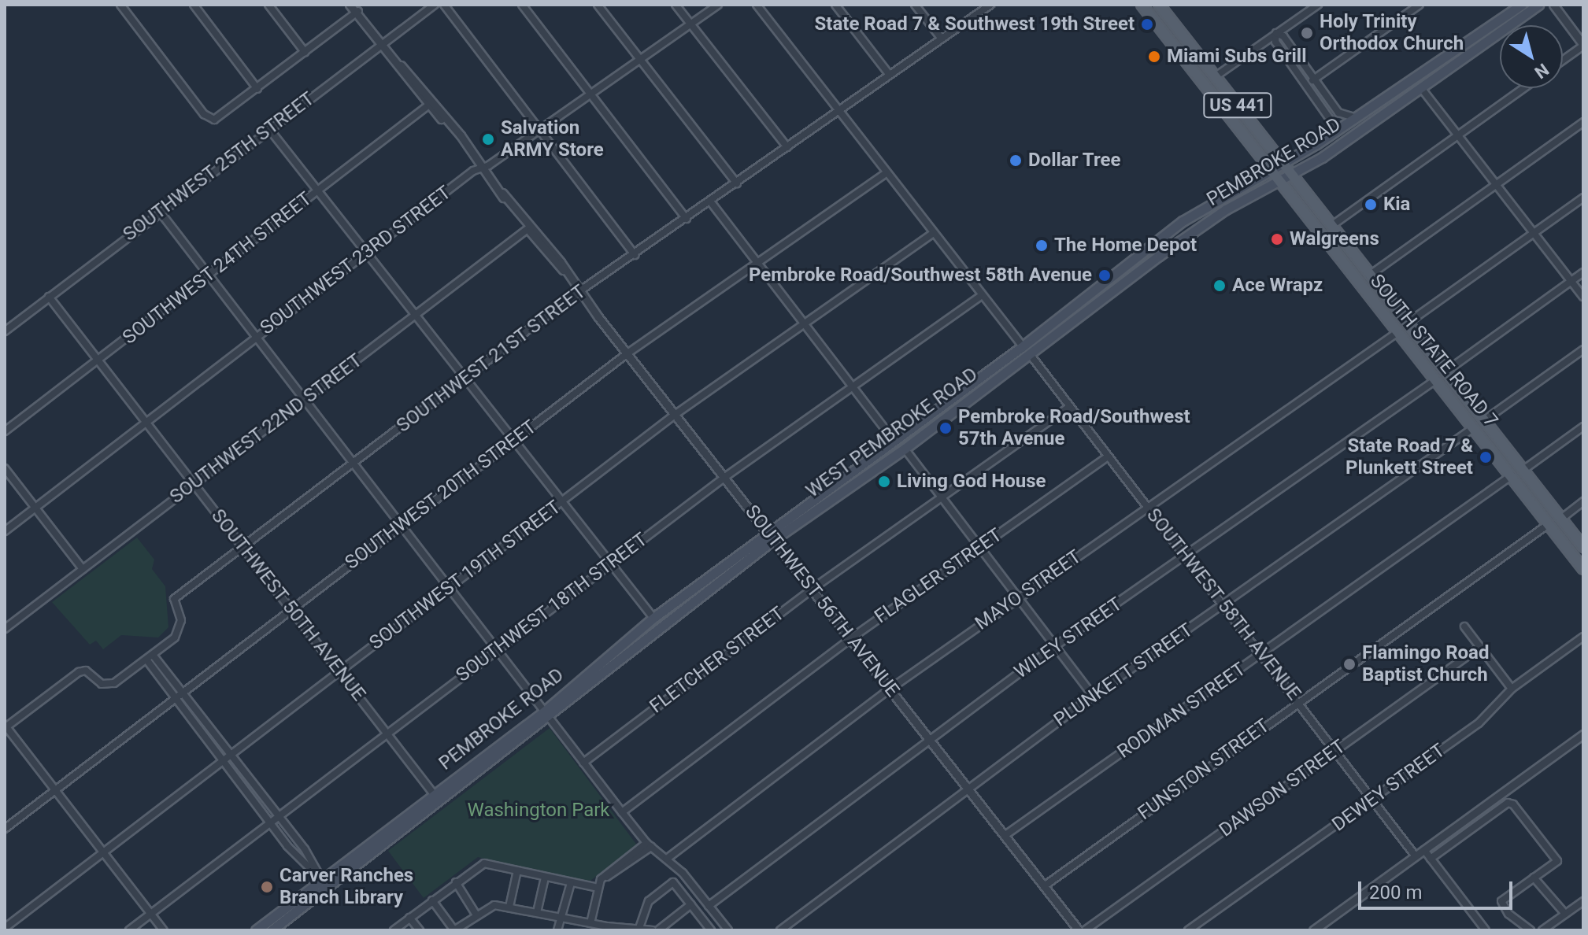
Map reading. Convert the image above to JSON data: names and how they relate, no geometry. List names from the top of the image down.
{
  "streets": {
    "main road": [
      "US 441",
      "PEMBROKE ROAD",
      "SOUTH STATE ROAD 7",
      "WEST PEMBROKE ROAD"
    ],
    "street": [
      "SOUTHWEST 25TH STREET",
      "SOUTHWEST 23RD STREET",
      "SOUTHWEST 24TH STREET",
      "SOUTHWEST 21ST STREET",
      "SOUTHWEST 22ND STREET",
      "SOUTHWEST 20TH STREET",
      "SOUTHWEST 19TH STREET",
      "FLAGLER STREET",
      "MAYO STREET",
      "SOUTHWEST 56TH AVENUE",
      "SOUTHWEST 58TH AVENUE",
      "SOUTHWEST 50TH AVENUE",
      "SOUTHWEST 18TH STREET",
      "WILEY STREET",
      "FLETCHER STREET",
      "PLUNKETT STREET",
      "RODMAN STREET",
      "FUNSTON STREET",
      "DEWEY STREET",
      "DAWSON STREET"
    ]
  },
  "crossings": [
    ["PEMBROKE ROAD", "SOUTH STATE ROAD 7"],
    ["PEMBROKE ROAD", "WEST PEMBROKE ROAD"],
    ["PEMBROKE ROAD", "SOUTHWEST 56TH AVENUE"],
    ["PEMBROKE ROAD", "SOUTHWEST 58TH AVENUE"],
    ["PEMBROKE ROAD", "SOUTHWEST 50TH AVENUE"],
    ["SOUTHWEST 25TH STREET", "SOUTHWEST 56TH AVENUE"],
    ["SOUTHWEST 25TH STREET", "SOUTHWEST 50TH AVENUE"],
    ["SOUTHWEST 23RD STREET", "SOUTHWEST 56TH AVENUE"],
    ["SOUTHWEST 23RD STREET", "SOUTHWEST 50TH AVENUE"],
    ["SOUTHWEST 24TH STREET", "SOUTHWEST 56TH AVENUE"],
    ["SOUTHWEST 24TH STREET", "SOUTHWEST 50TH AVENUE"],
    ["SOUTH STATE ROAD 7", "MAYO STREET"],
    ["SOUTH STATE ROAD 7", "WILEY STREET"],
    ["SOUTH STATE ROAD 7", "PLUNKETT STREET"],
    ["SOUTH STATE ROAD 7", "RODMAN STREET"],
    ["SOUTH STATE ROAD 7", "FUNSTON STREET"],
    ["SOUTHWEST 21ST STREET", "SOUTHWEST 56TH AVENUE"],
    ["SOUTHWEST 21ST STREET", "SOUTHWEST 50TH AVENUE"],
    ["SOUTHWEST 22ND STREET", "SOUTHWEST 56TH AVENUE"],
    ["SOUTHWEST 22ND STREET", "SOUTHWEST 50TH AVENUE"],
    ["WEST PEMBROKE ROAD", "SOUTHWEST 56TH AVENUE"],
    ["WEST PEMBROKE ROAD", "SOUTHWEST 58TH AVENUE"],
    ["SOUTHWEST 20TH STREET", "SOUTHWEST 56TH AVENUE"],
    ["SOUTHWEST 20TH STREET", "SOUTHWEST 50TH AVENUE"],
    ["SOUTHWEST 19TH STREET", "SOUTHWEST 56TH AVENUE"],
    ["SOUTHWEST 19TH STREET", "SOUTHWEST 50TH AVENUE"],
    ["FLAGLER STREET", "SOUTHWEST 56TH AVENUE"],
    ["FLAGLER STREET", "SOUTHWEST 58TH AVENUE"],
    ["MAYO STREET", "SOUTHWEST 56TH AVENUE"],
    ["MAYO STREET", "SOUTHWEST 58TH AVENUE"],
    ["SOUTHWEST 56TH AVENUE", "SOUTHWEST 18TH STREET"],
    ["SOUTHWEST 56TH AVENUE", "WILEY STREET"],
    ["SOUTHWEST 56TH AVENUE", "FLETCHER STREET"],
    ["SOUTHWEST 56TH AVENUE", "PLUNKETT STREET"],
    ["SOUTHWEST 56TH AVENUE", "RODMAN STREET"],
    ["SOUTHWEST 56TH AVENUE", "FUNSTON STREET"],
    ["SOUTHWEST 58TH AVENUE", "WILEY STREET"],
    ["SOUTHWEST 58TH AVENUE", "FLETCHER STREET"],
    ["SOUTHWEST 58TH AVENUE", "PLUNKETT STREET"],
    ["SOUTHWEST 58TH AVENUE", "RODMAN STREET"],
    ["SOUTHWEST 58TH AVENUE", "FUNSTON STREET"],
    ["SOUTHWEST 58TH AVENUE", "DEWEY STREET"],
    ["SOUTHWEST 58TH AVENUE", "DAWSON STREET"],
    ["SOUTHWEST 50TH AVENUE", "SOUTHWEST 18TH STREET"]
  ],
  "parks": ["Washington Park"],
  "places": [
    "State Road 7 & Southwest 19th Street",
    "Holy Trinity Orthodox Church",
    "Miami Subs Grill",
    "Salvation ARMY Store",
    "Dollar Tree",
    "Kia",
    "Walgreens",
    "The Home Depot",
    "Pembroke Road/Southwest 58th Avenue",
    "Ace Wrapz",
    "Pembroke Road/Southwest 57th Avenue",
    "State Road 7 & Plunkett Street",
    "Living God House",
    "Flamingo Road Baptist Church",
    "Carver Ranches Branch Library"
  ],
  "scale_bar": "200 m",
  "north": "bottom right"
}
